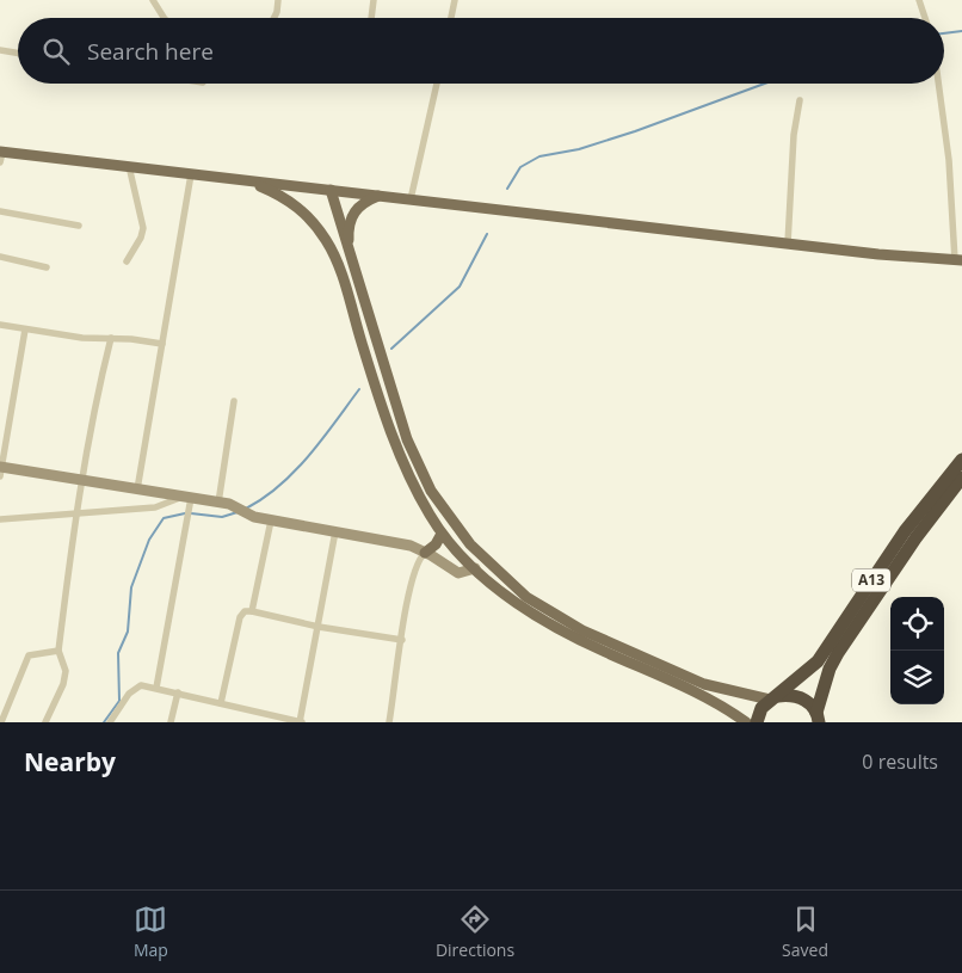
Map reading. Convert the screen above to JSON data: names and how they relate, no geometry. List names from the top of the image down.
{
  "streets": {
    "highway": ["A13"]
  },
  "page": {
    "search": "Search here",
    "heading": ["Nearby", "0 results"],
    "nav": ["Map", "Directions", "Saved"]
  }
}
